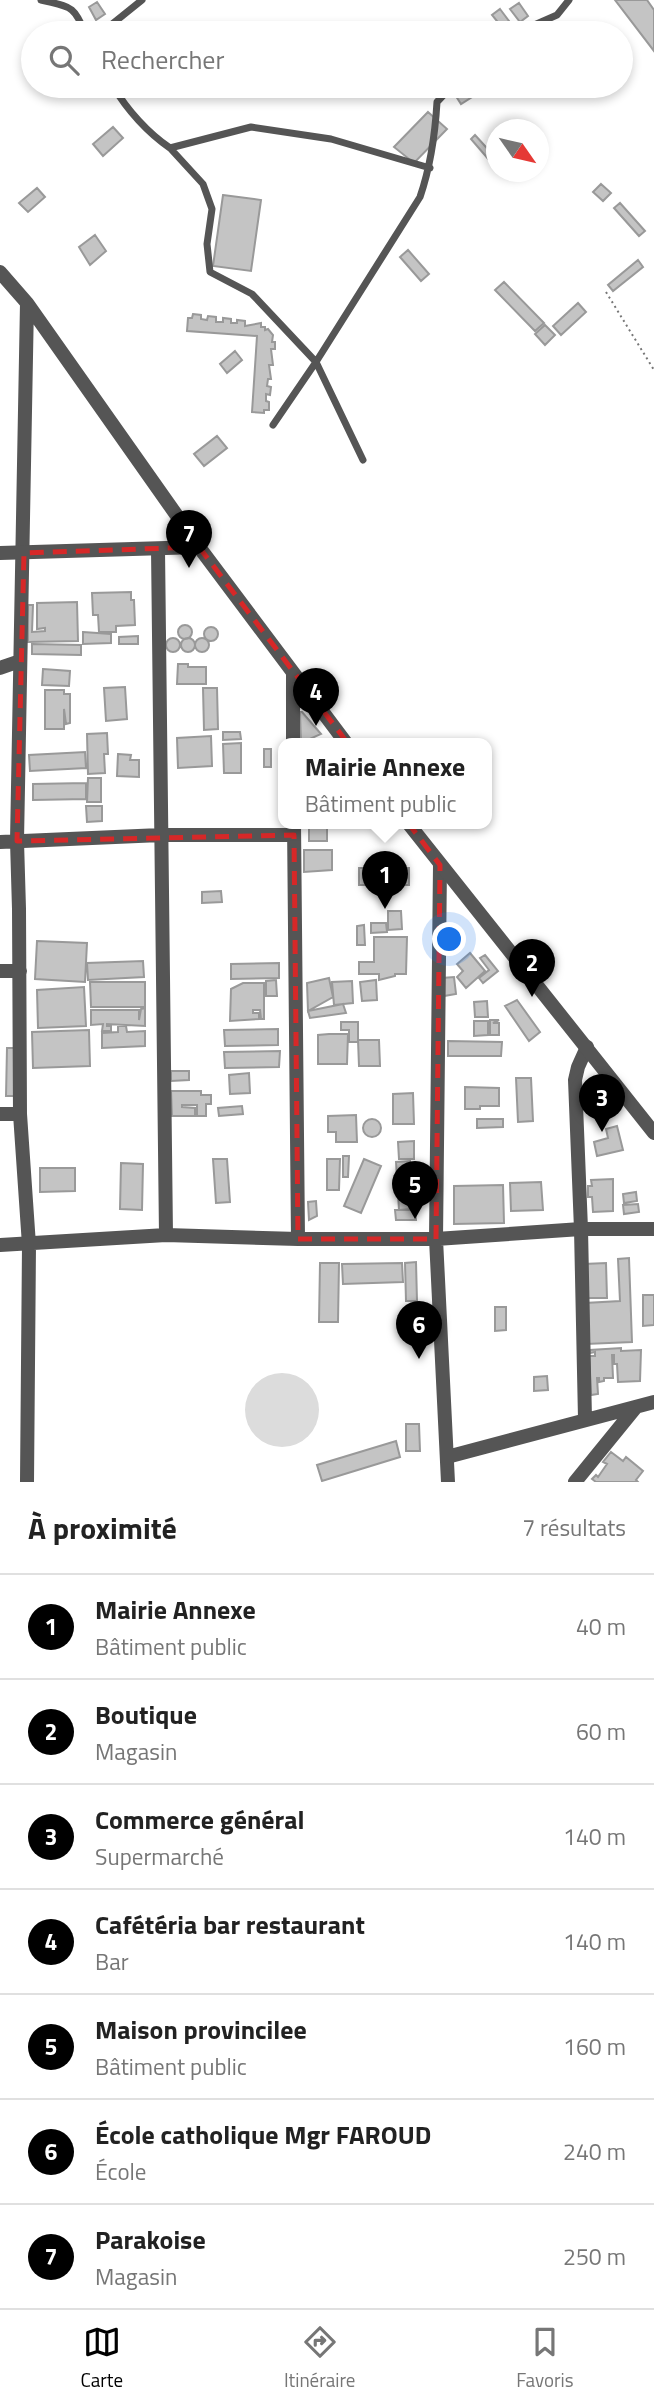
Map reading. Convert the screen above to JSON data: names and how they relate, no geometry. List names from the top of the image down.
{
  "north": "bottom right",
  "page": {
    "search": "Rechercher",
    "pins": [
      "7",
      "4",
      "1",
      "2",
      "3",
      "5",
      "6"
    ],
    "popup": ["Mairie Annexe", "Bâtiment public"],
    "heading": ["À proximité", "7 résultats"],
    "list": [
      {
        "mark": "1",
        "name": "Mairie Annexe",
        "note": "Bâtiment public",
        "value": "40 m"
      },
      {
        "mark": "2",
        "name": "Boutique",
        "note": "Magasin",
        "value": "60 m"
      },
      {
        "mark": "3",
        "name": "Commerce général",
        "note": "Supermarché",
        "value": "140 m"
      },
      {
        "mark": "4",
        "name": "Cafétéria bar restaurant",
        "note": "Bar",
        "value": "140 m"
      },
      {
        "mark": "5",
        "name": "Maison provincilee",
        "note": "Bâtiment public",
        "value": "160 m"
      },
      {
        "mark": "6",
        "name": "École catholique Mgr FAROUD",
        "note": "École",
        "value": "240 m"
      },
      {
        "mark": "7",
        "name": "Parakoise",
        "note": "Magasin",
        "value": "250 m"
      }
    ],
    "nav": ["Carte", "Itinéraire", "Favoris"]
  }
}
